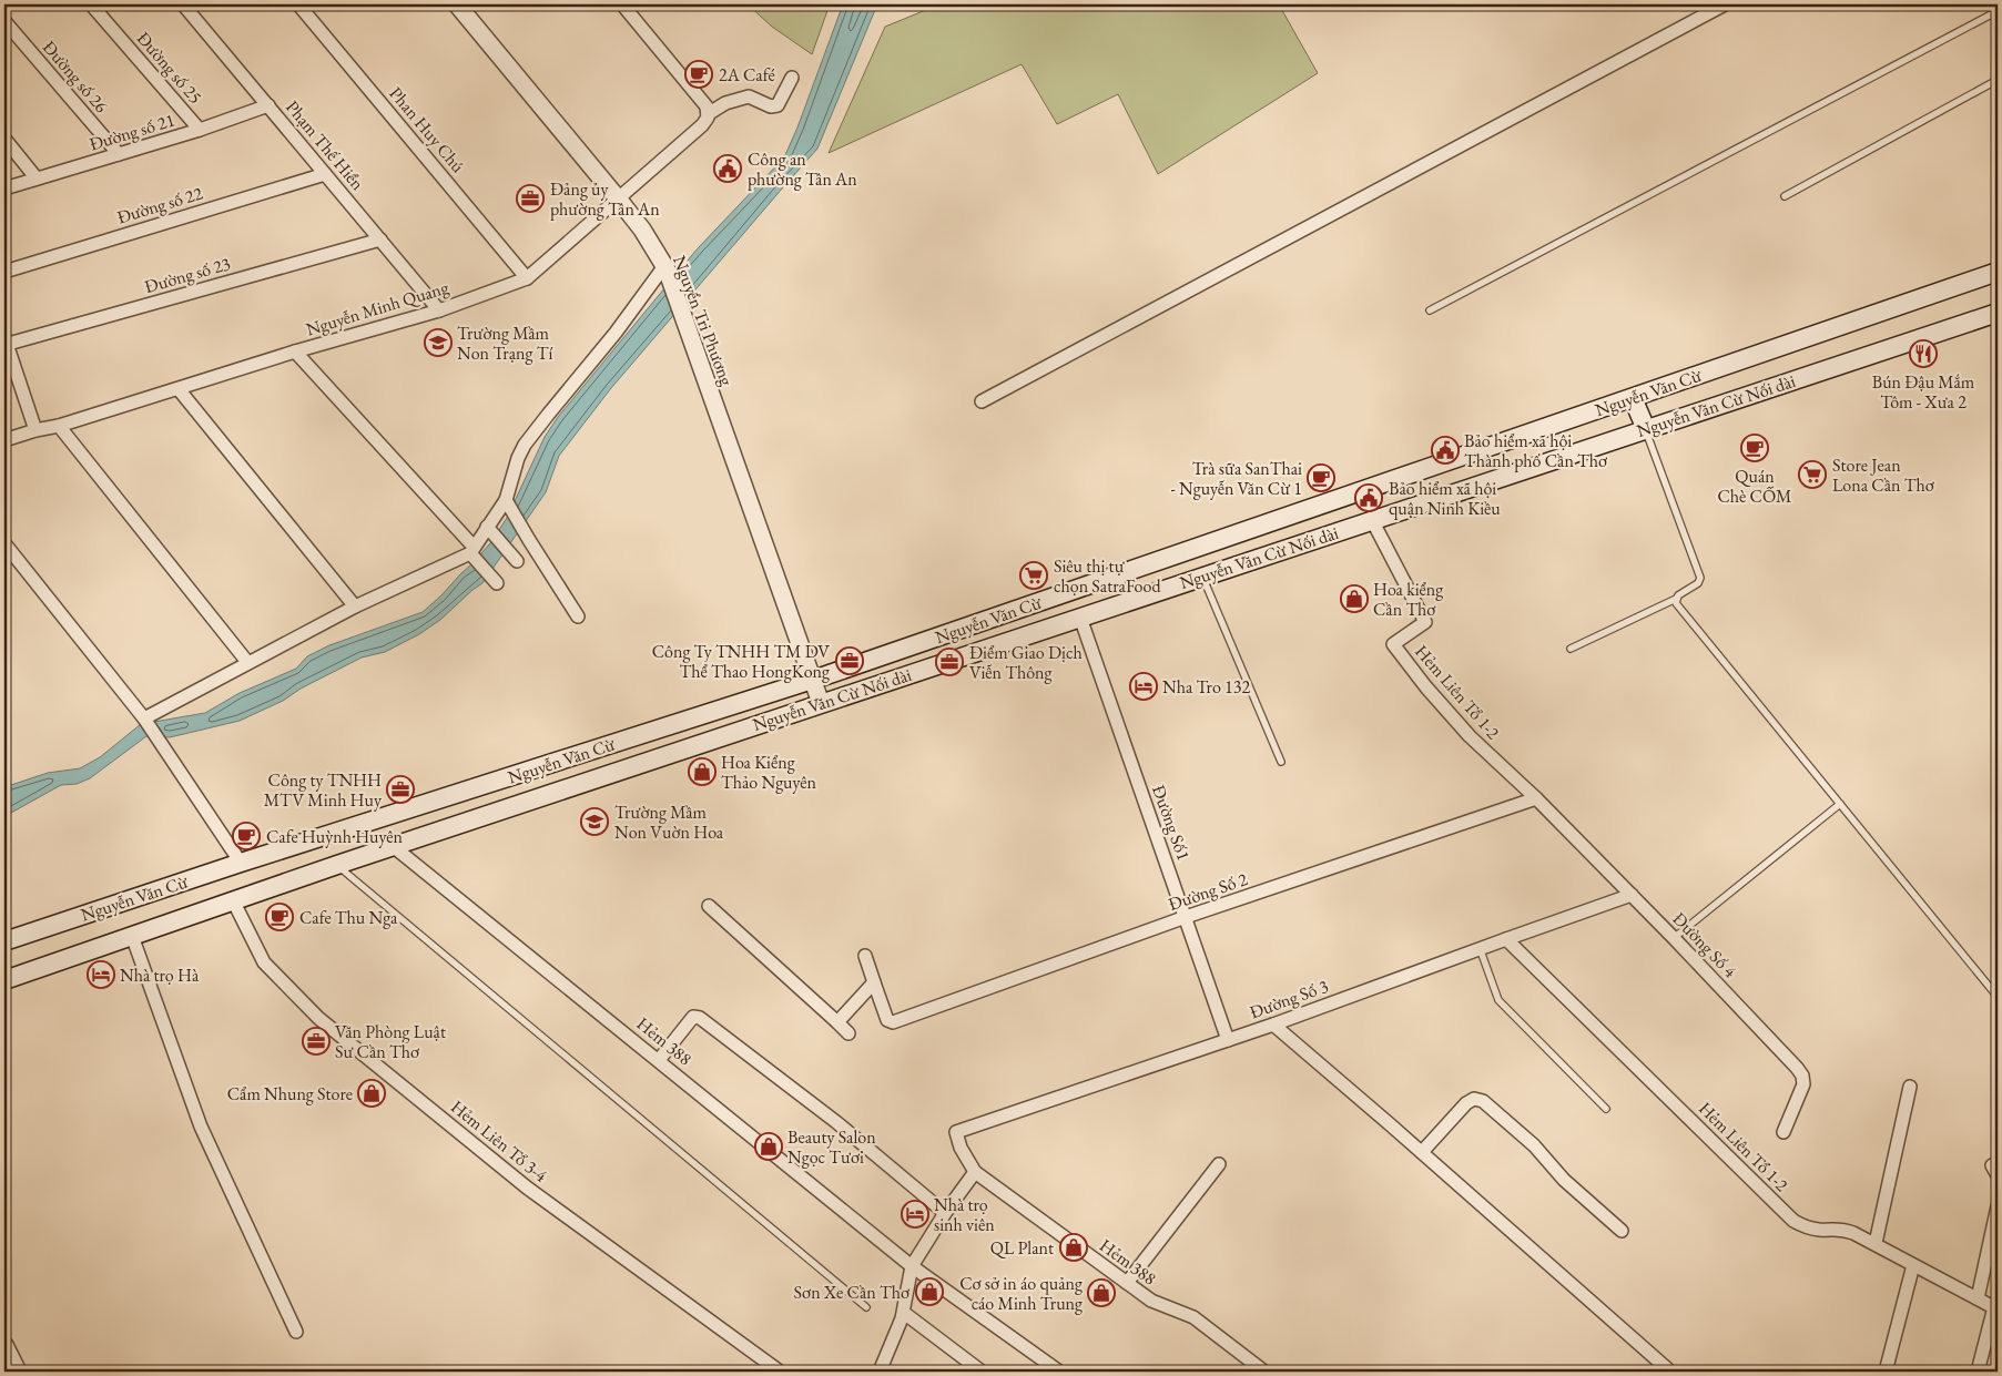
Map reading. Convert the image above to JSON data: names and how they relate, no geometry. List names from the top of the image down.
{
  "streets": {
    "main road": ["Nguyễn Văn Cừ", "Nguyễn Văn Cừ Nối dài"],
    "street": [
      "Đường số 25",
      "Đường số 26",
      "Phan Huy Chú",
      "Đường số 21",
      "Phạm Thế Hiển",
      "Đường số 22",
      "Đường số 23",
      "Nguyễn Minh Quang",
      "Nguyển Tri Phương",
      "Hẻm Liên Tổ 1-2",
      "Đường Số1",
      "Đường Số 2",
      "Đường Số 4",
      "Đường Số 3",
      "Hẻm 388",
      "Hẻm Liên Tổ 3-4"
    ]
  },
  "crossings": [
    ["Đường số 25", "Đường số 21"],
    ["Đường số 26", "Đường số 21"],
    ["Phan Huy Chú", "Nguyễn Minh Quang"],
    ["Đường số 21", "Phạm Thế Hiển"],
    ["Phạm Thế Hiển", "Đường số 22"],
    ["Phạm Thế Hiển", "Đường số 23"],
    ["Phạm Thế Hiển", "Nguyễn Minh Quang"],
    ["Nguyễn Minh Quang", "Nguyển Tri Phương"],
    ["Nguyển Tri Phương", "Nguyễn Văn Cừ"],
    ["Nguyển Tri Phương", "Nguyễn Văn Cừ Nối dài"],
    ["Nguyễn Văn Cừ", "Nguyễn Văn Cừ Nối dài"],
    ["Nguyễn Văn Cừ", "Hẻm 388"],
    ["Nguyễn Văn Cừ", "Hẻm Liên Tổ 3-4"],
    ["Nguyễn Văn Cừ Nối dài", "Hẻm Liên Tổ 1-2"],
    ["Nguyễn Văn Cừ Nối dài", "Đường Số1"],
    ["Nguyễn Văn Cừ Nối dài", "Hẻm 388"],
    ["Hẻm Liên Tổ 1-2", "Đường Số 2"],
    ["Hẻm Liên Tổ 1-2", "Đường Số 4"],
    ["Hẻm Liên Tổ 1-2", "Đường Số 3"],
    ["Đường Số1", "Đường Số 2"],
    ["Đường Số1", "Đường Số 3"],
    ["Đường Số 2", "Đường Số 4"],
    ["Đường Số 4", "Đường Số 3"],
    ["Đường Số 3", "Hẻm 388"]
  ],
  "places": {
    "cafe": [
      "2A Café",
      "Quán Chè CỐM",
      "Trà sữa SanThai - Nguyễn Văn Cừ 1",
      "Cafe Huỳnh Huyên",
      "Cafe Thu Nga"
    ],
    "public building": ["Công an phường Tân An", "Bảo hiểm xã hội Thành phố Cần Thơ", "Bảo hiểm xã hội quận Ninh Kiều"],
    "office": [
      "Đảng ủy phường Tân An",
      "Công Ty TNHH TM DV Thể Thao HongKong",
      "Điểm Giao Dịch Viễn Thông",
      "Công ty TNHH MTV Minh Huy",
      "Văn Phòng Luật Sư Cần Thơ"
    ],
    "school or university": ["Trường Mầm Non Trạng Tí", "Trường Mầm Non Vuờn Hoa"],
    "restaurant": ["Bún Đậu Mắm Tôm - Xưa 2"],
    "supermarket": ["Store Jean Lona Cần Thơ", "Siêu thị tự chọn SatraFood"],
    "shop": [
      "Hoa kiểng Cần Thơ",
      "Hoa Kiểng Thảo Nguyên",
      "Cẩm Nhung Store",
      "Beauty Salon Ngọc Tươi",
      "QL Plant",
      "Sơn Xe Cần Thơ",
      "Cơ sở in áo quảng cáo Minh Trung"
    ],
    "hotel": ["Nha Tro 132", "Nhà trọ Hà", "Nhà trọ sinh viên"]
  }
}
